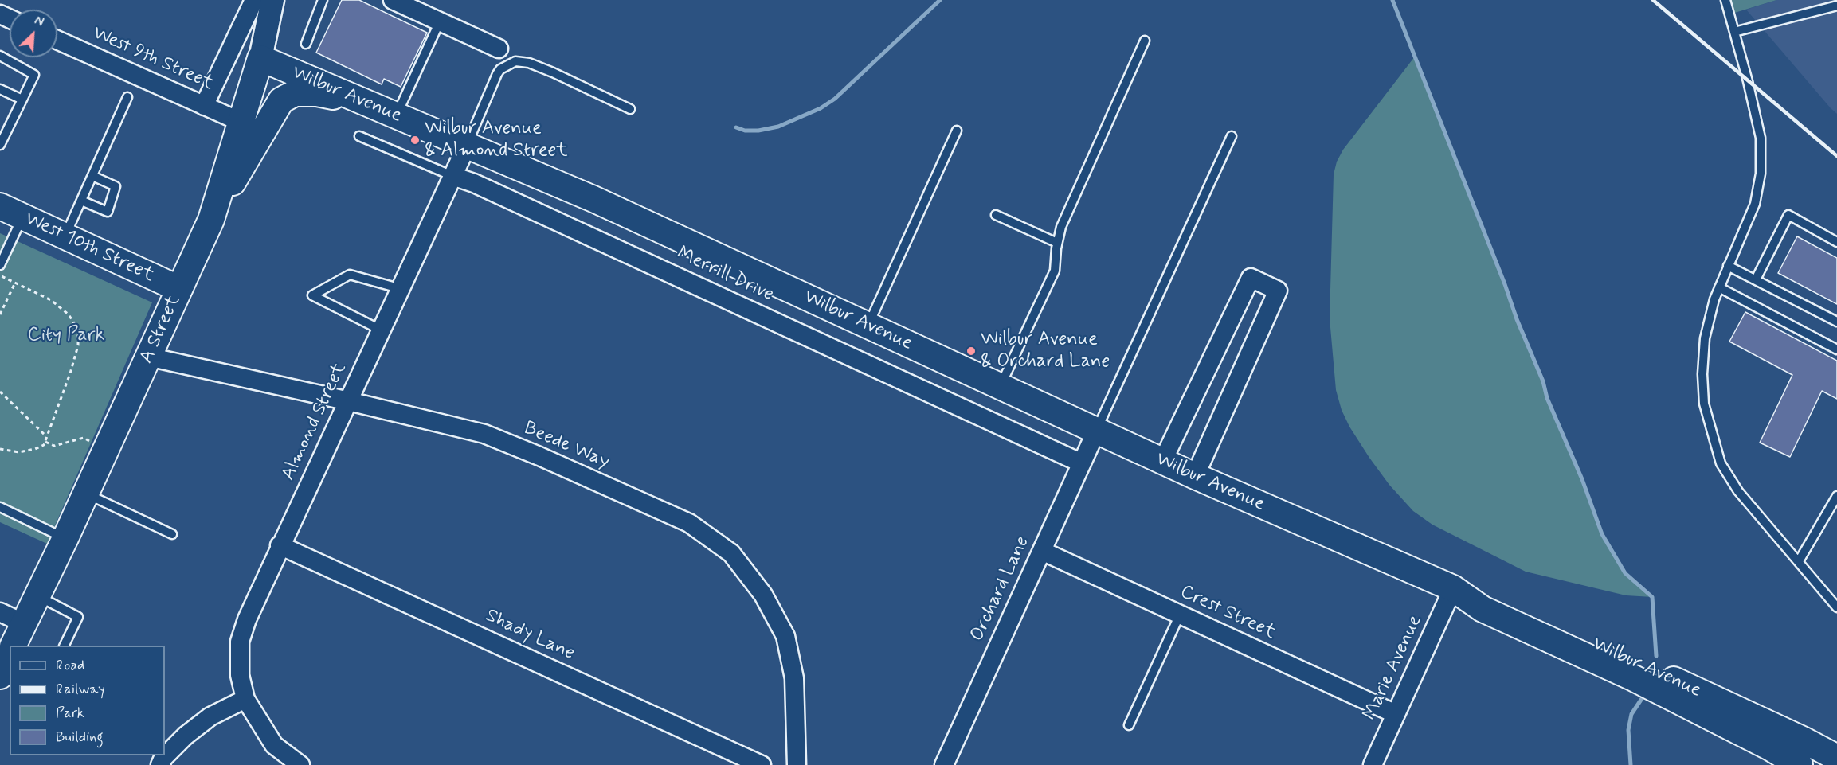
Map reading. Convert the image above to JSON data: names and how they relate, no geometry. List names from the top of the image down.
{
  "streets": {
    "main road": ["Wilbur Avenue", "West 10th Street", "A Street"],
    "street": [
      "West 9th Street",
      "Merrill Drive",
      "Almond Street",
      "Beede Way",
      "Orchard Lane",
      "Crest Street",
      "Shady Lane",
      "Marie Avenue"
    ]
  },
  "crossings": [
    ["West 9th Street", "A Street"],
    ["Wilbur Avenue", "A Street"],
    ["Wilbur Avenue", "Almond Street"],
    ["Wilbur Avenue", "Orchard Lane"],
    ["Wilbur Avenue", "Marie Avenue"],
    ["West 10th Street", "A Street"],
    ["Merrill Drive", "Almond Street"],
    ["Merrill Drive", "Orchard Lane"],
    ["A Street", "Beede Way"],
    ["Almond Street", "Beede Way"],
    ["Almond Street", "Shady Lane"],
    ["Orchard Lane", "Crest Street"],
    ["Crest Street", "Marie Avenue"]
  ],
  "parks": ["City Park"],
  "places": ["Wilbur Avenue & Almond Street", "Wilbur Avenue & Orchard Lane"],
  "legend": [
    "Road",
    "Railway",
    "Park",
    "Building"
  ],
  "north": "top right"
}
